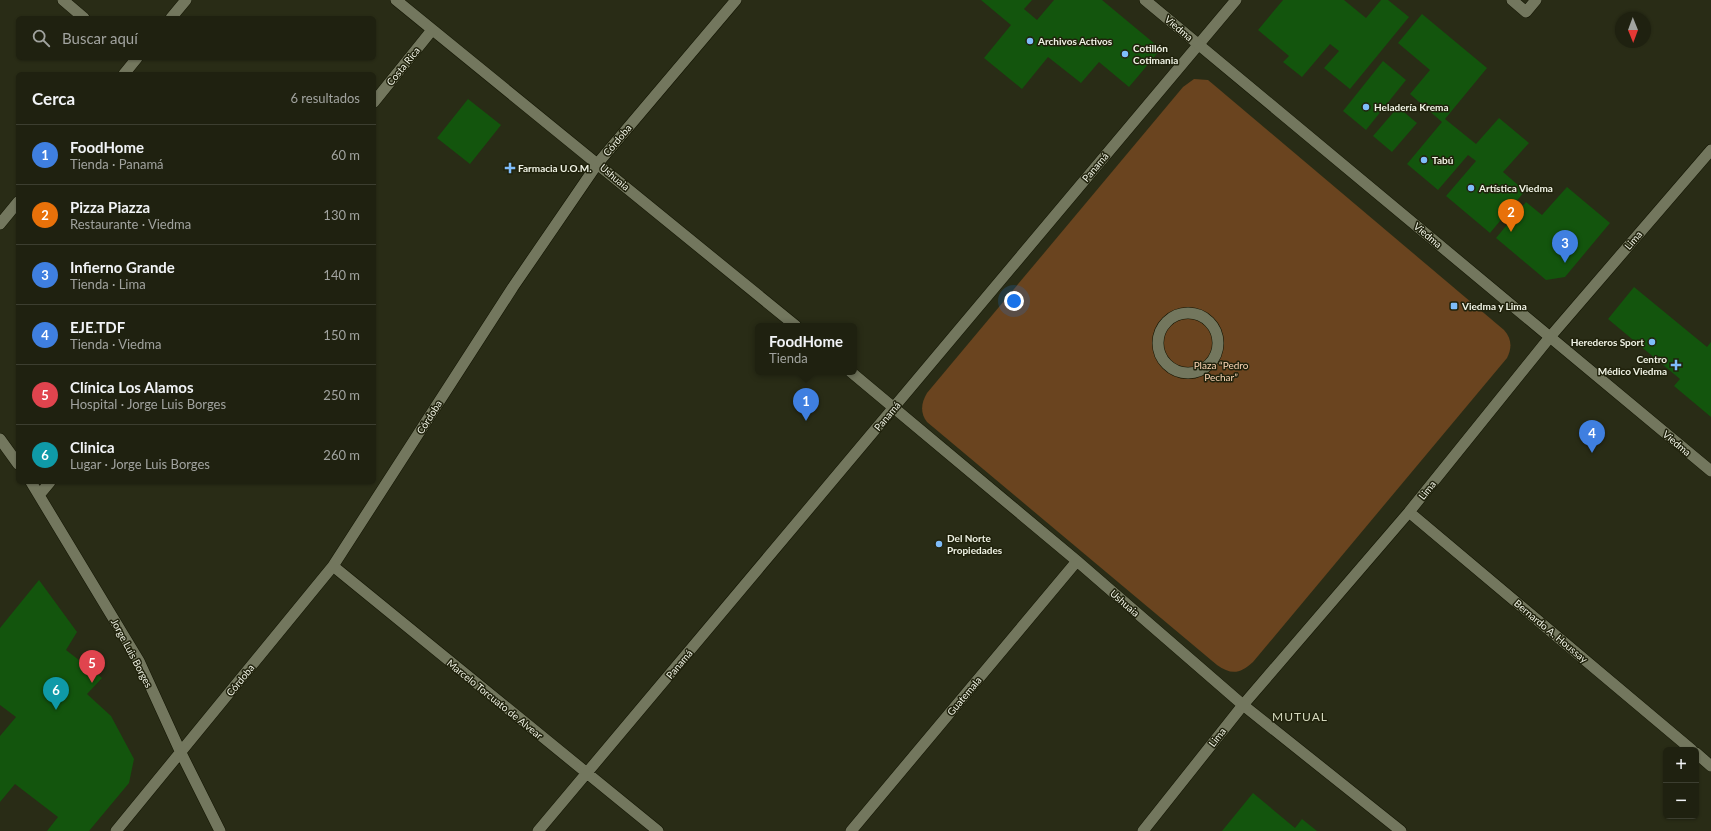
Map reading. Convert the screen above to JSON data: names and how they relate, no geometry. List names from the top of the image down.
{
  "streets": {
    "street": [
      "Viedma",
      "Costa Rica",
      "Córdoba",
      "Panamá",
      "Ushuaia",
      "Lima",
      "Bernardo A. Houssay",
      "Jorge Luis Borges",
      "Guatemala",
      "Marcelo Torcuato de Alvear"
    ]
  },
  "crossings": [
    ["Viedma", "Panamá"],
    ["Viedma", "Lima"],
    ["Costa Rica", "Ushuaia"],
    ["Córdoba", "Ushuaia"],
    ["Córdoba", "Jorge Luis Borges"],
    ["Córdoba", "Marcelo Torcuato de Alvear"],
    ["Panamá", "Ushuaia"],
    ["Panamá", "Marcelo Torcuato de Alvear"],
    ["Ushuaia", "Lima"],
    ["Ushuaia", "Guatemala"],
    ["Lima", "Bernardo A. Houssay"]
  ],
  "districts": ["MUTUAL"],
  "parks": ["Plaza “Pedro Pechar”"],
  "places": {
    "other": [
      "Archivos Activos",
      "Cotillón Cotimania",
      "Heladería Krema",
      "Tabú",
      "Artística Viedma",
      "Herederos Sport",
      "Del Norte Propiedades"
    ],
    "health": ["Farmacia U.O.M.", "Centro Médico Viedma"],
    "transit": ["Viedma y Lima"]
  },
  "north": "bottom",
  "page": {
    "search": "Buscar aquí",
    "heading": ["Cerca", "6 resultados"],
    "list": [
      {
        "mark": "1",
        "name": "FoodHome",
        "note": "Tienda · Panamá",
        "value": "60 m"
      },
      {
        "mark": "2",
        "name": "Pizza Piazza",
        "note": "Restaurante · Viedma",
        "value": "130 m"
      },
      {
        "mark": "3",
        "name": "Infierno Grande",
        "note": "Tienda · Lima",
        "value": "140 m"
      },
      {
        "mark": "4",
        "name": "EJE.TDF",
        "note": "Tienda · Viedma",
        "value": "150 m"
      },
      {
        "mark": "5",
        "name": "Clínica Los Alamos",
        "note": "Hospital · Jorge Luis Borges",
        "value": "250 m"
      },
      {
        "mark": "6",
        "name": "Clinica",
        "note": "Lugar · Jorge Luis Borges",
        "value": "260 m"
      }
    ],
    "pins": [
      "2",
      "3",
      "1",
      "4",
      "5",
      "6"
    ],
    "popup": ["FoodHome", "Tienda"],
    "map_buttons": ["+", "−"]
  }
}
